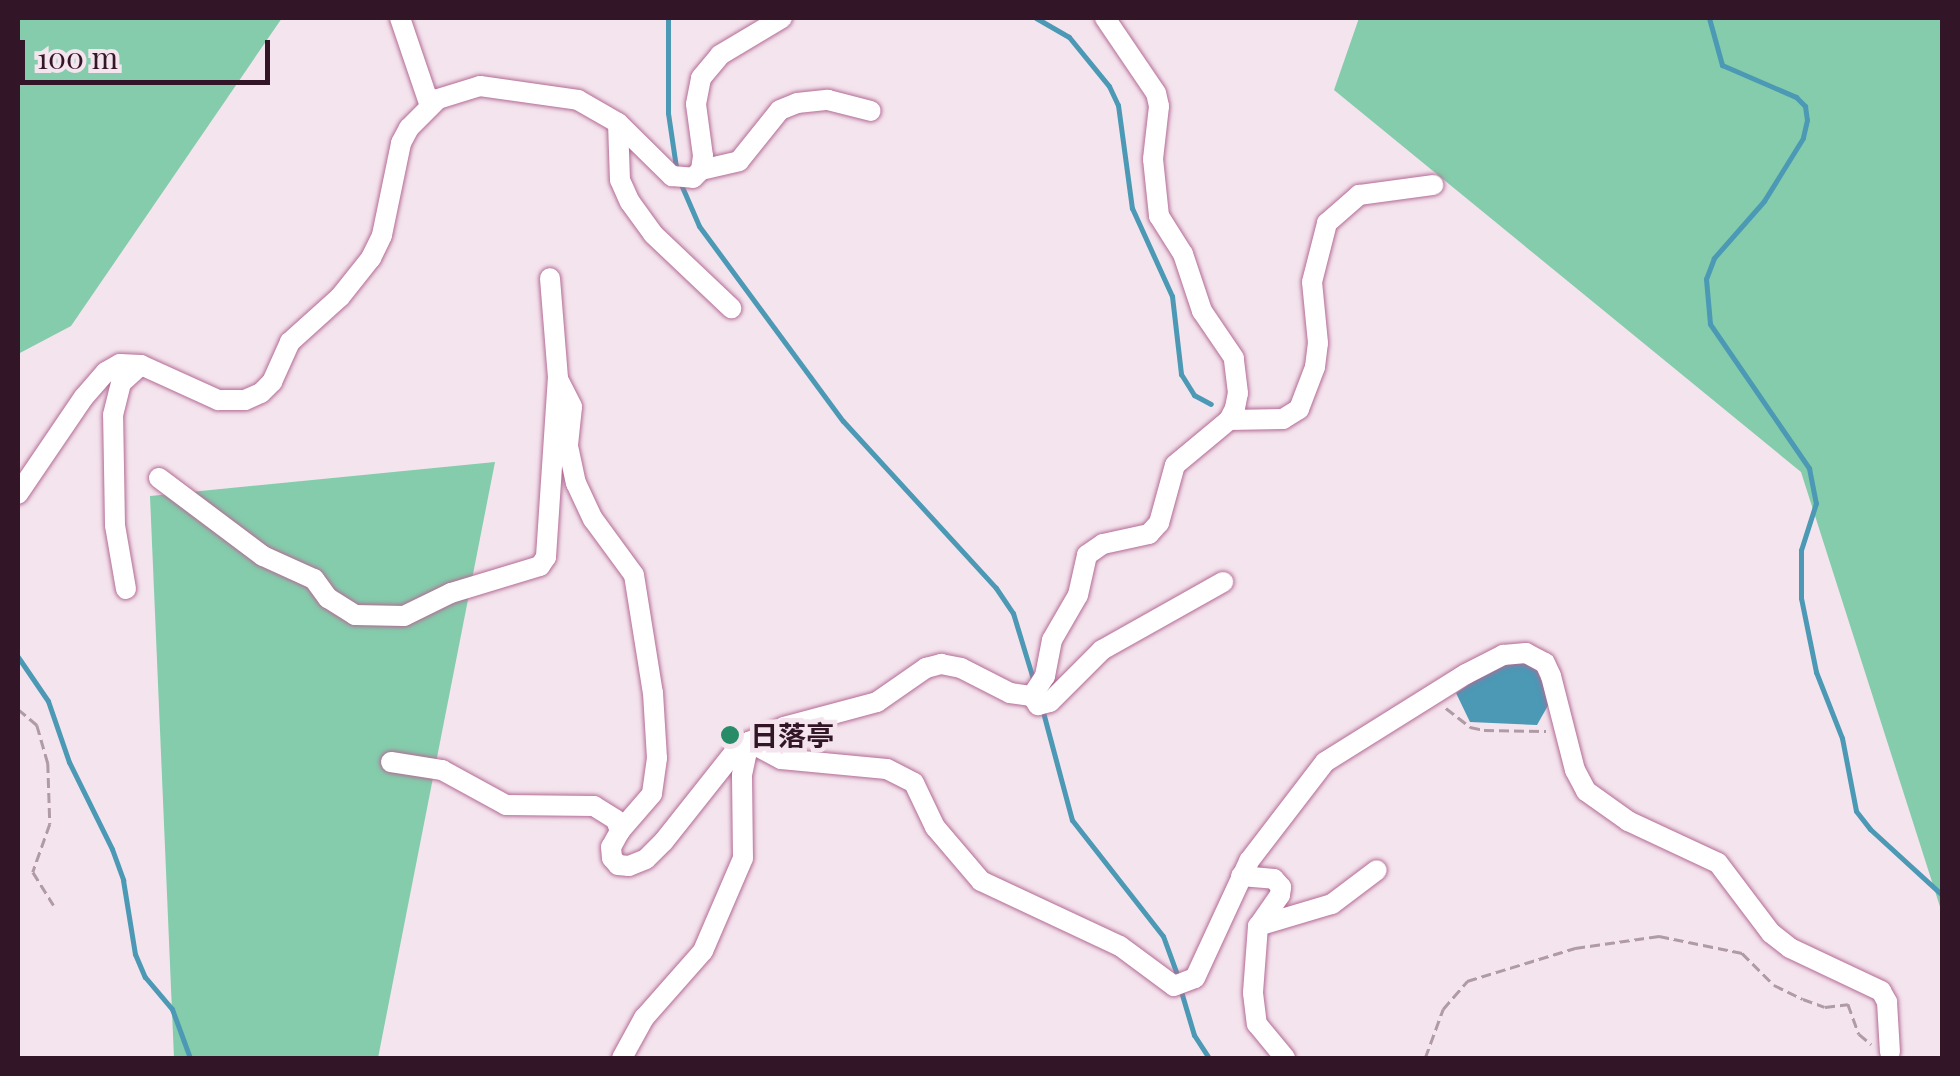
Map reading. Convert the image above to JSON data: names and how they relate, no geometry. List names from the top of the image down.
{
  "places": ["日落亭"],
  "scale_bar": "100 m"
}
